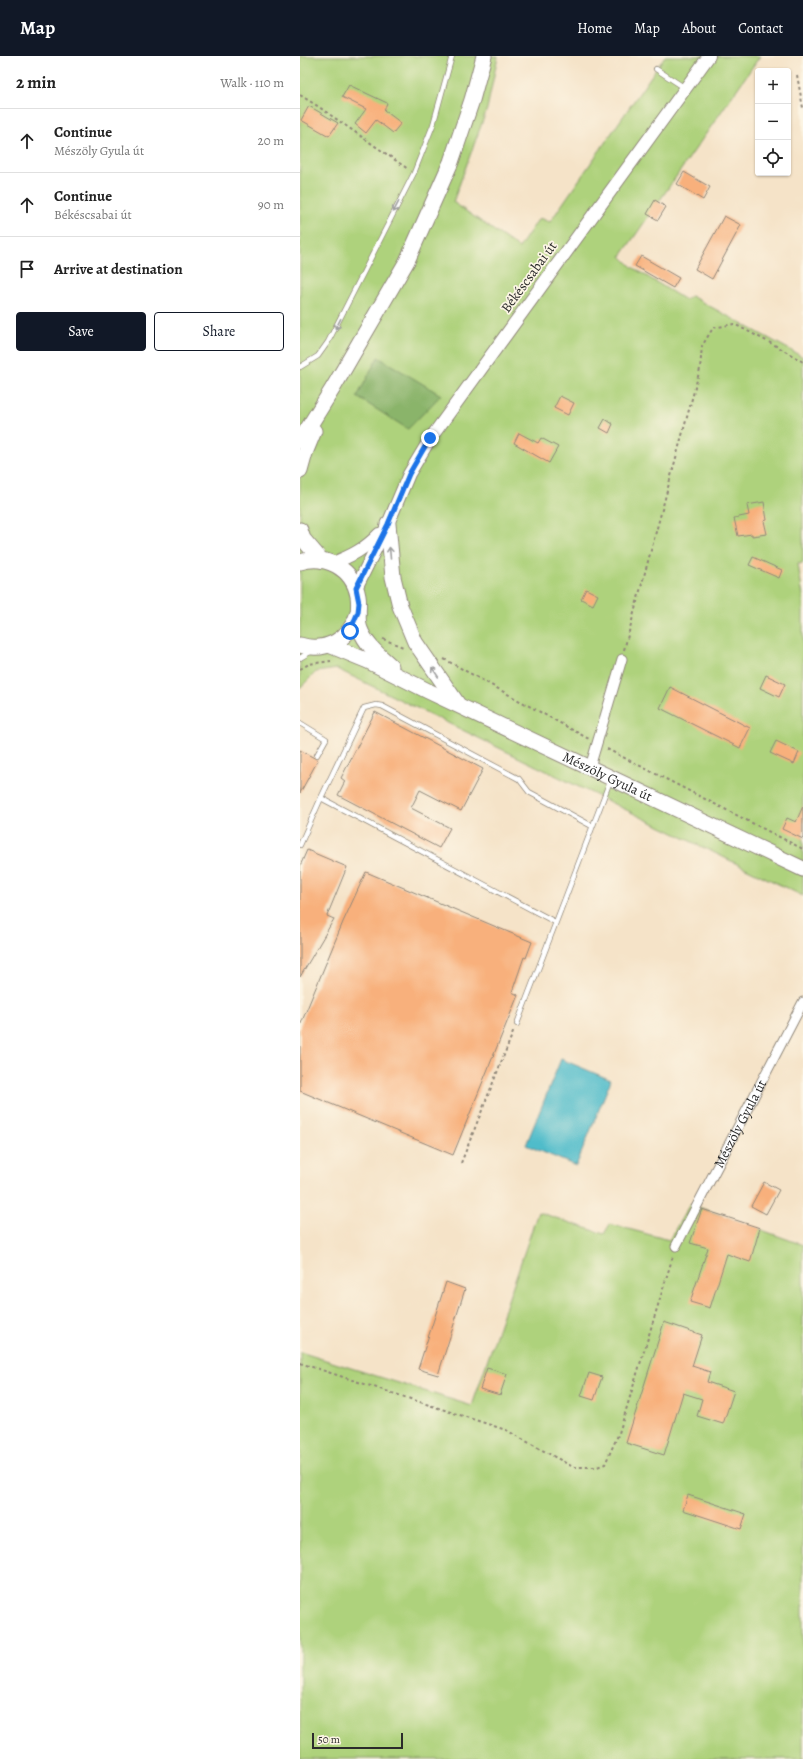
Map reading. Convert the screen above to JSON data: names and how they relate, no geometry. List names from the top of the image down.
{
  "streets": {
    "main road": ["Mészöly Gyula út"],
    "street": ["Békéscsabai út"]
  },
  "crossings": [
    ["Békéscsabai út", "Mészöly Gyula út"]
  ],
  "scale_bar": "50 m",
  "page": {
    "header": "Map",
    "nav": [
      "Home",
      "Map",
      "About",
      "Contact"
    ],
    "heading": ["2 min", "Walk · 110 m"],
    "map_buttons": ["+", "−"],
    "list": [
      ["Continue", "Mészöly Gyula út", "20 m"],
      ["Continue", "Békéscsabai út", "90 m"],
      "Arrive at destination"
    ],
    "buttons": ["Save", "Share"],
    "scale": "50 m"
  }
}
